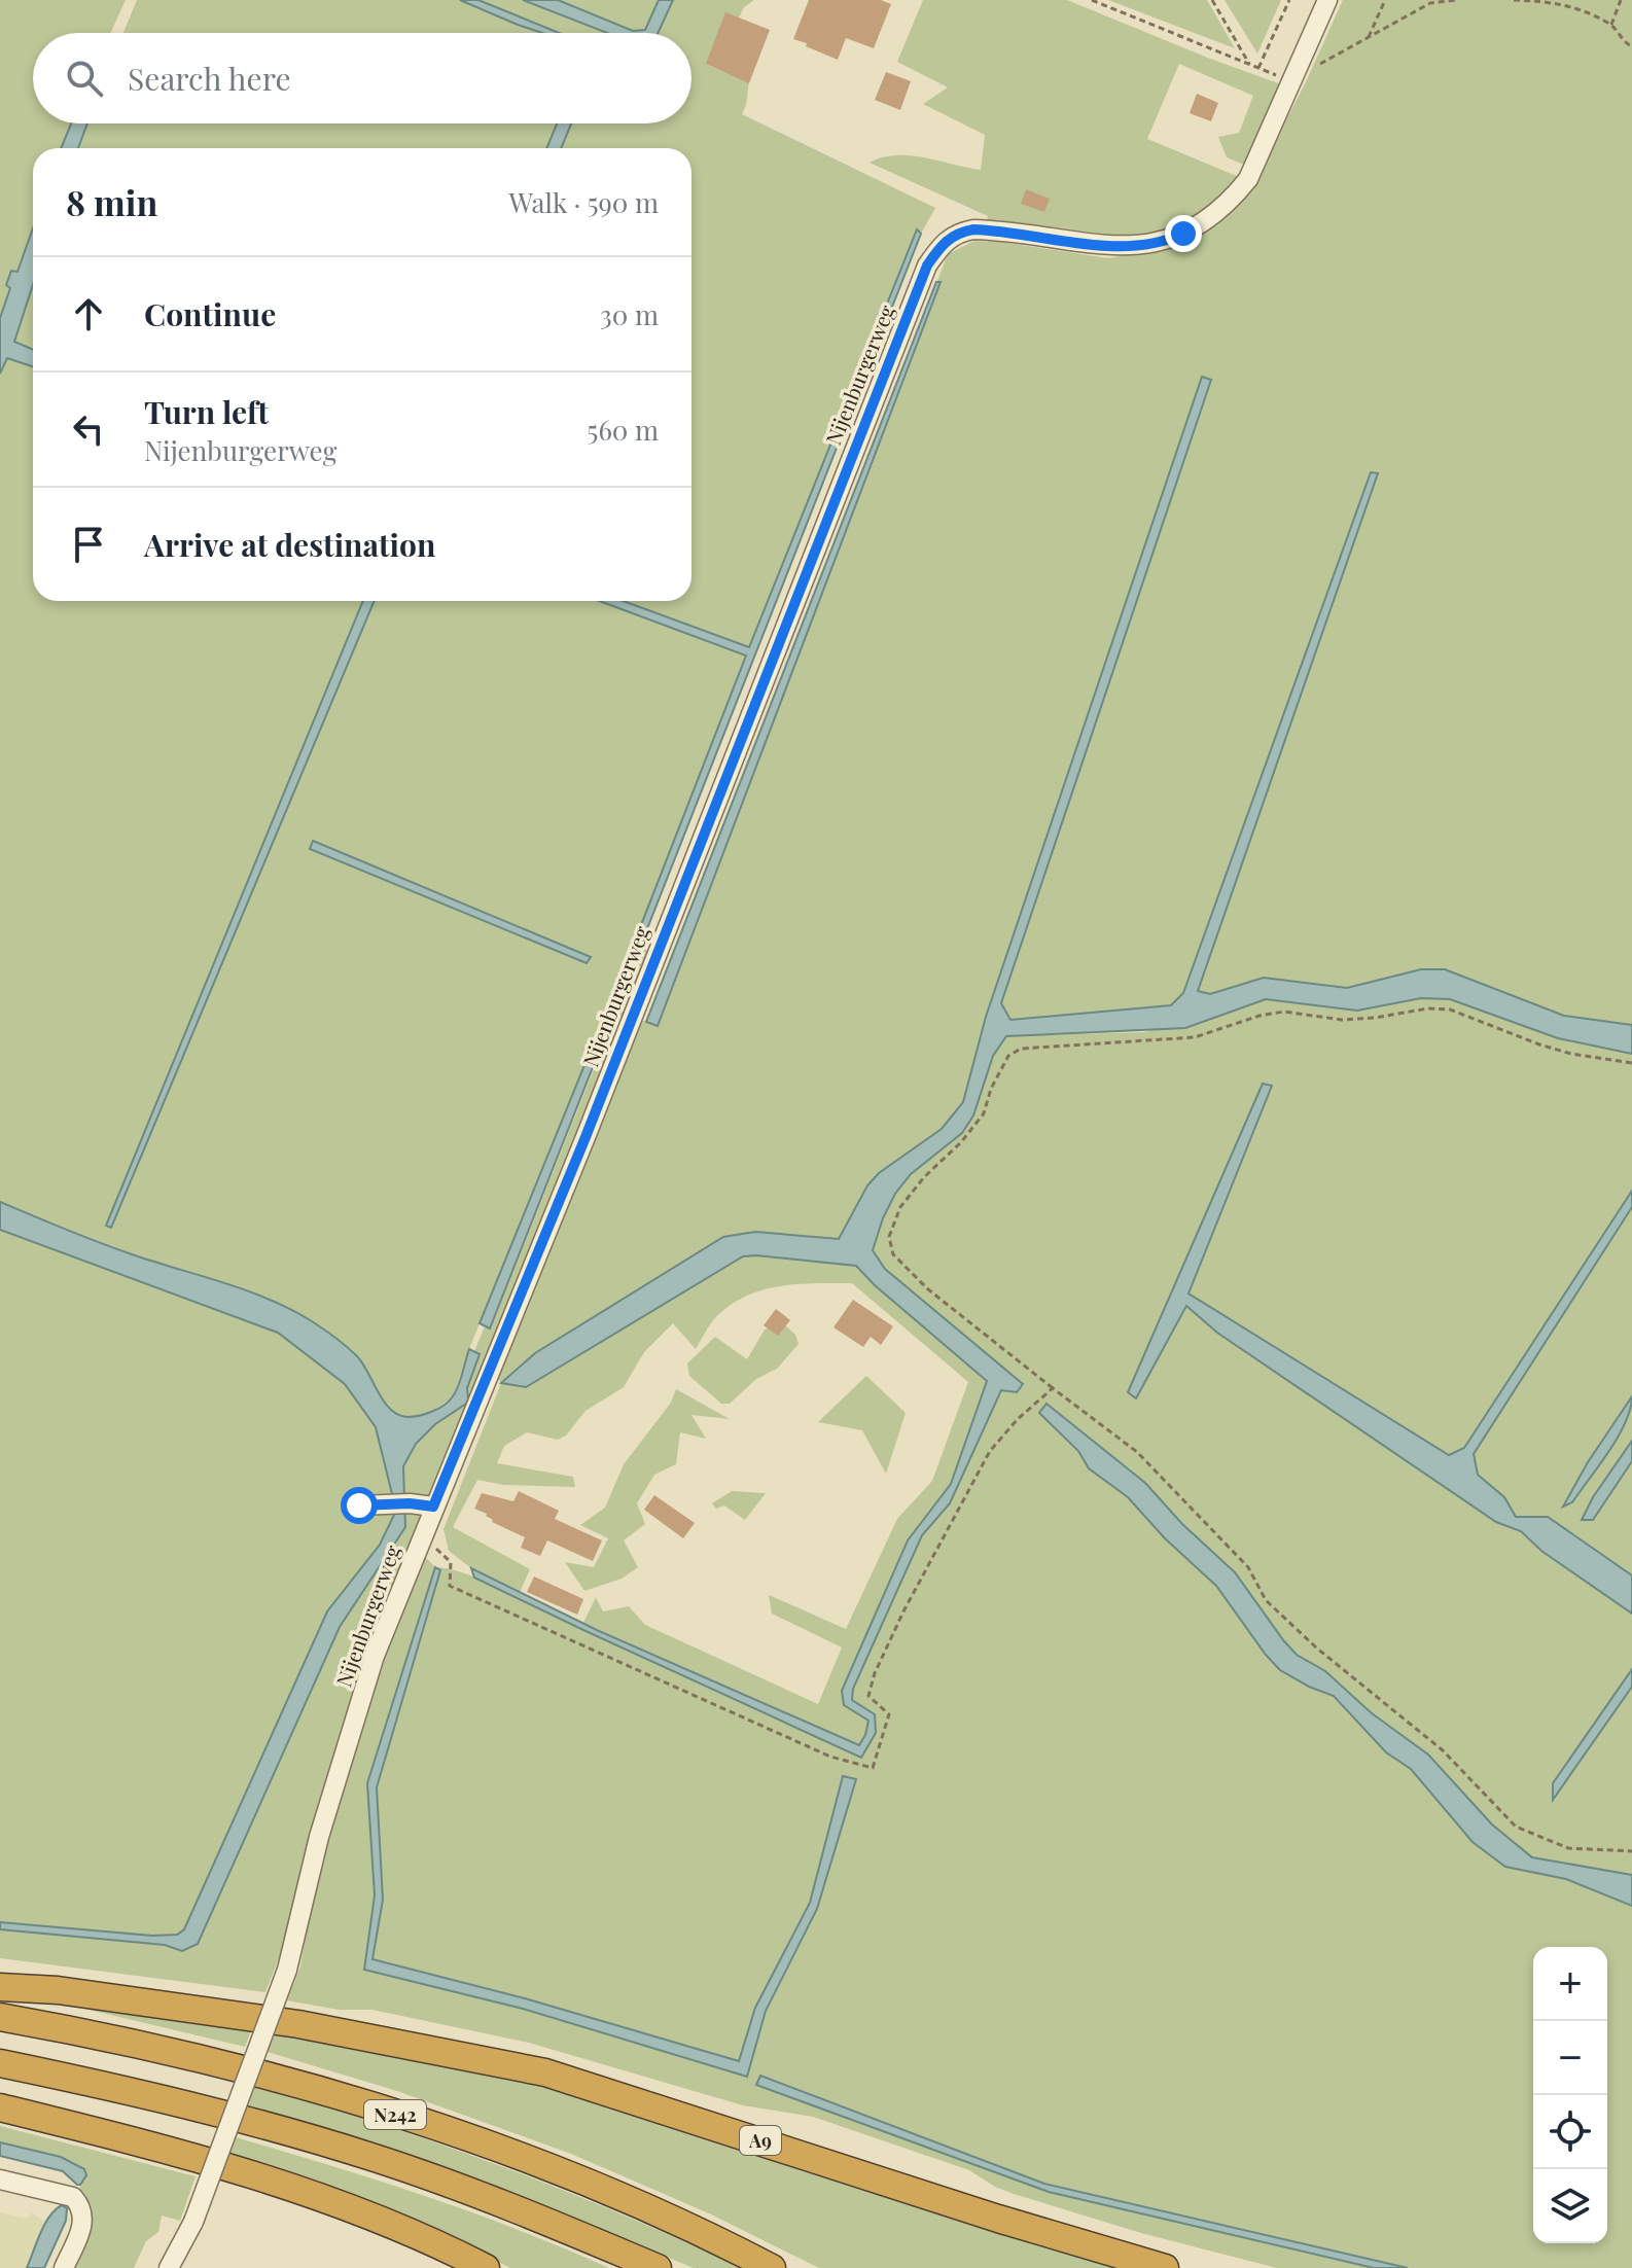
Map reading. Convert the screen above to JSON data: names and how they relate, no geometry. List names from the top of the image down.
{
  "streets": {
    "highway": ["N242", "A9"],
    "street": ["Nijenburgerweg"]
  },
  "page": {
    "search": "Search here",
    "heading": ["8 min", "Walk · 590 m"],
    "list": [
      ["Continue", "30 m"],
      ["Turn left", "Nijenburgerweg", "560 m"],
      "Arrive at destination"
    ],
    "map_buttons": ["+", "−"]
  }
}
